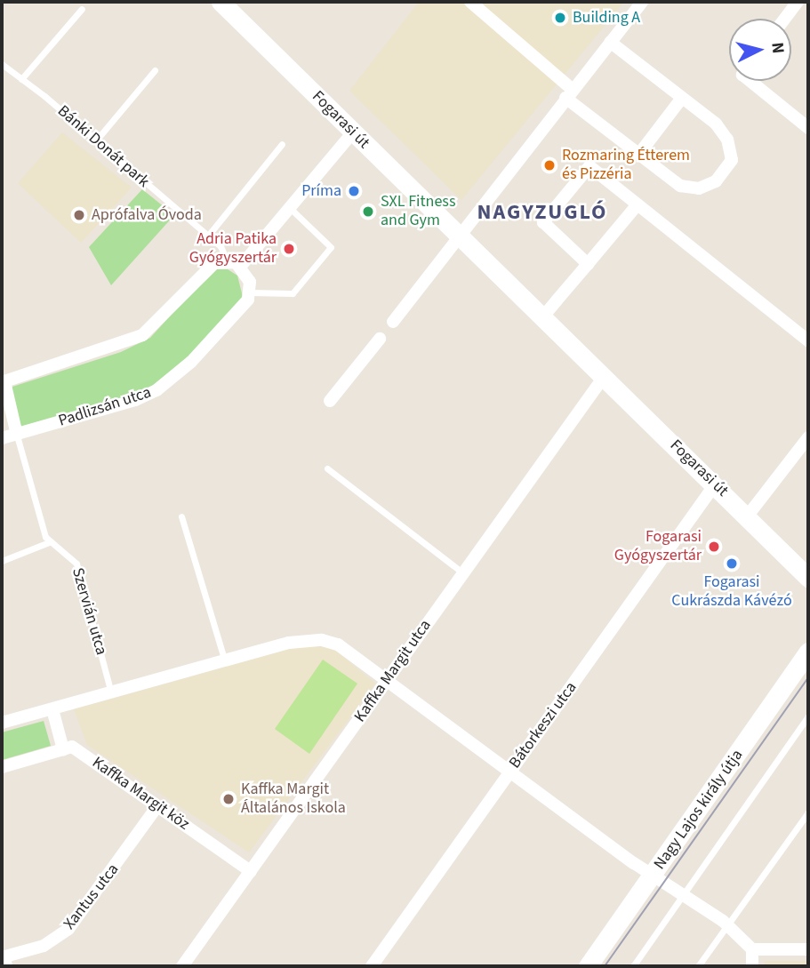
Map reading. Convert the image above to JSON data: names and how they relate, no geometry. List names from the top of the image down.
{
  "streets": {
    "main road": ["Fogarasi út", "Nagy Lajos király útja"],
    "street": [
      "Padlizsán utca",
      "Kaffka Margit utca",
      "Bátorkeszi utca",
      "Kaffka Margit köz",
      "Xantus utca"
    ],
    "lane": ["Bánki Donát park", "Szervián utca"]
  },
  "crossings": [
    ["Fogarasi út", "Kaffka Margit utca"],
    ["Fogarasi út", "Bátorkeszi utca"],
    ["Kaffka Margit utca", "Kaffka Margit köz"],
    ["Kaffka Margit köz", "Xantus utca"]
  ],
  "districts": ["NAGYZUGLÓ"],
  "places": [
    "Building A",
    "Rozmaring Étterem és Pizzéria",
    "Príma",
    "SXL Fitness and Gym",
    "Aprófalva Óvoda",
    "Adria Patika Gyógyszertár",
    "Fogarasi Gyógyszertár",
    "Fogarasi Cukrászda Kávézó",
    "Kaffka Margit Általános Iskola"
  ],
  "north": "right"
}
